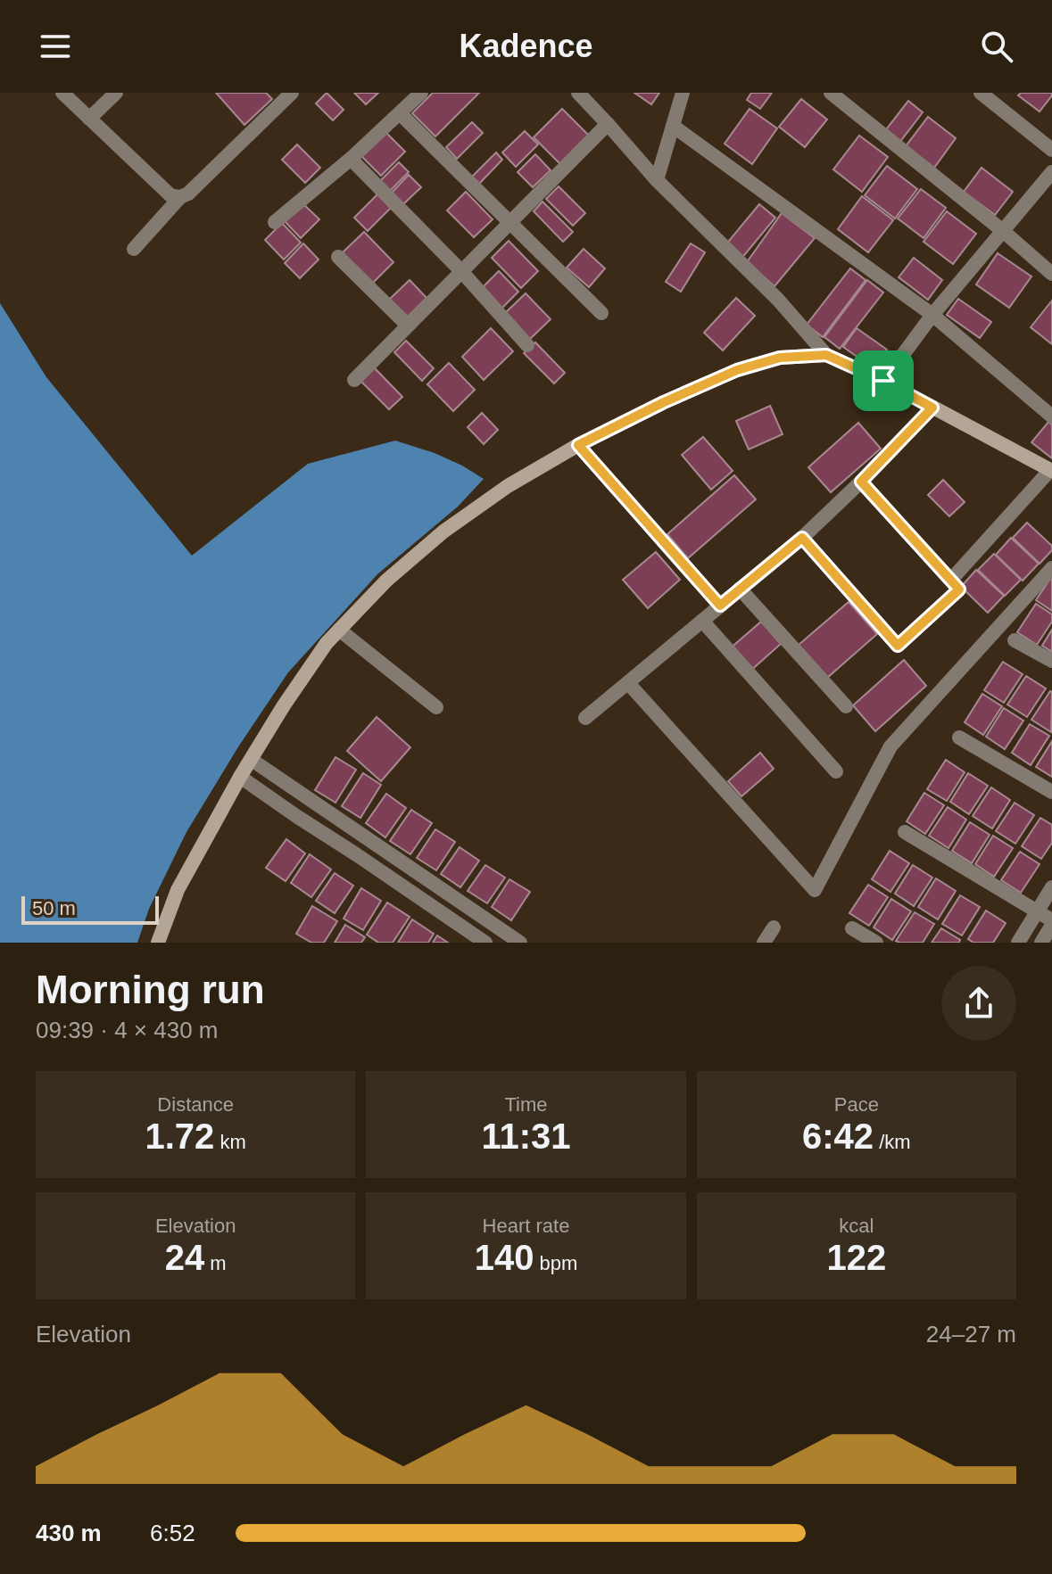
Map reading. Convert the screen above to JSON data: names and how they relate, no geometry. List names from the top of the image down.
{
  "scale_bar": "50 m",
  "page": {
    "header": "Kadence",
    "scale": "50 m",
    "heading": ["Morning run", "09:39 · 4 × 430 m"],
    "stats": [
      ["Distance", "1.72 km"],
      ["Time", "11:31"],
      ["Pace", "6:42 /km"],
      ["Elevation", "24 m"],
      ["Heart rate", "140 bpm"],
      ["kcal", "122"]
    ],
    "chart": ["Elevation", "24–27 m"],
    "list": [
      {
        "name": "430 m",
        "note": "6:52"
      }
    ]
  }
}
